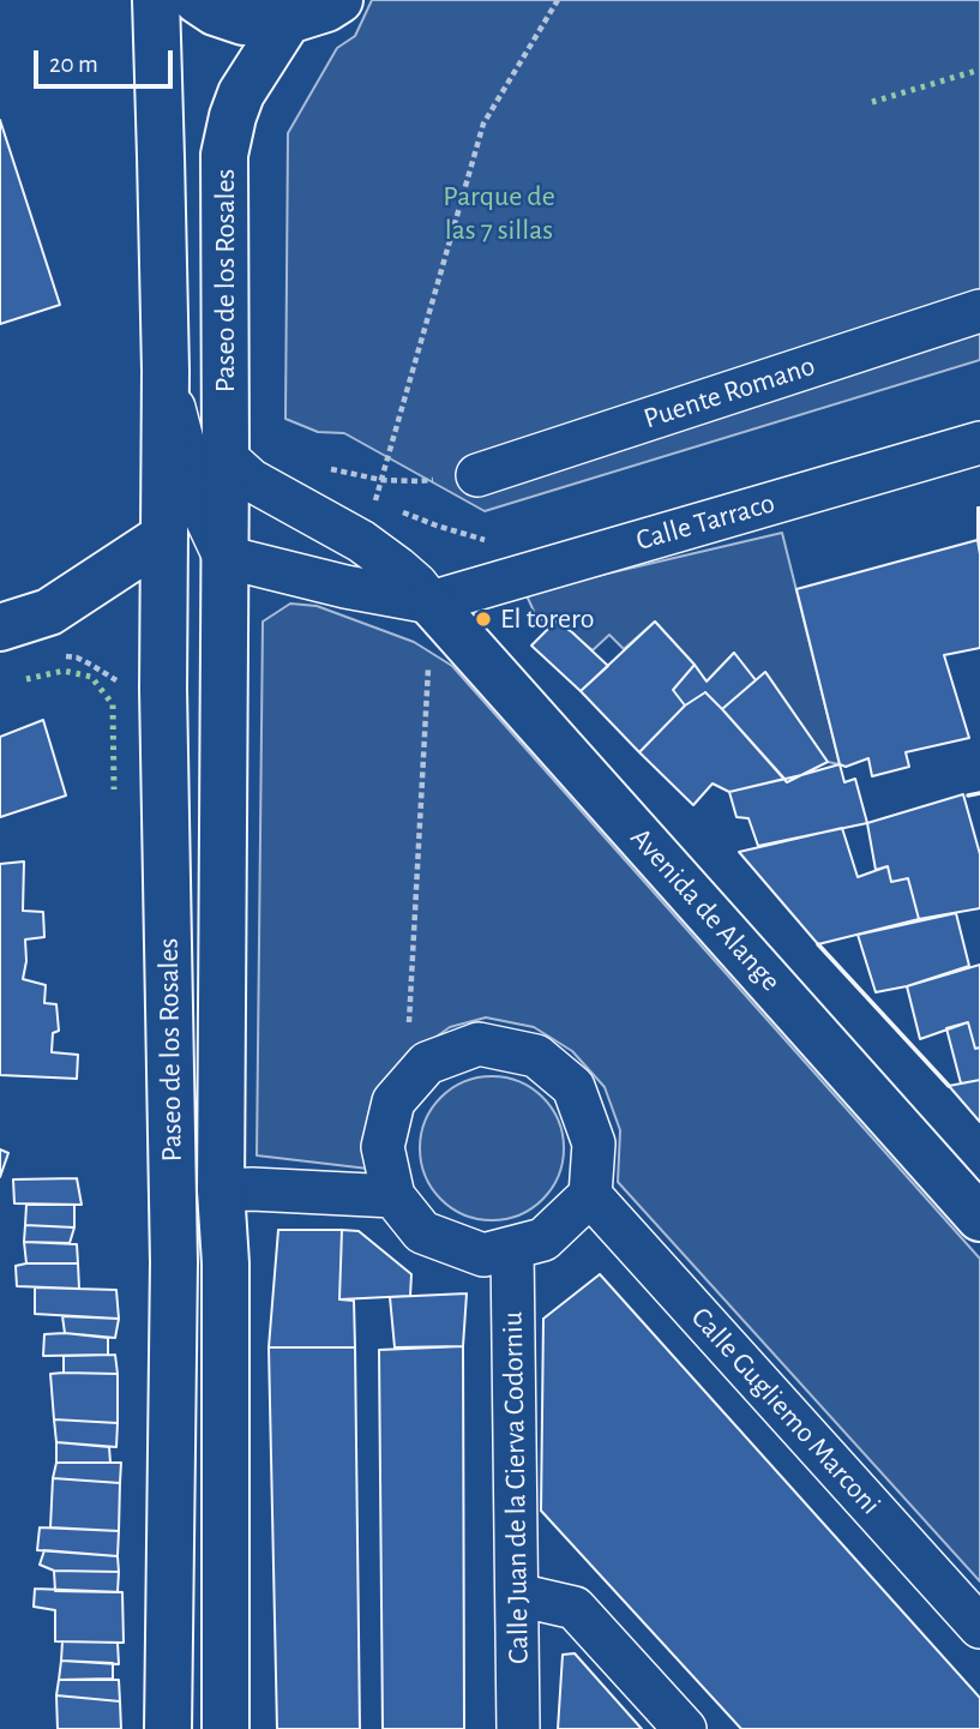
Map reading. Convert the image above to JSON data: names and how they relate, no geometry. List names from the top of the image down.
{
  "streets": {
    "main road": ["Paseo de los Rosales", "Avenida de Alange"],
    "street": [
      "Puente Romano",
      "Calle Tarraco",
      "Calle Gugliemo Marconi",
      "Calle Juan de la Cierva Codorniu"
    ]
  },
  "crossings": [
    ["Calle Tarraco", "Avenida de Alange"],
    ["Calle Gugliemo Marconi", "Calle Juan de la Cierva Codorniu"]
  ],
  "parks": ["Parque de las 7 sillas"],
  "places": ["El torero"],
  "scale_bar": "20 m"
}
